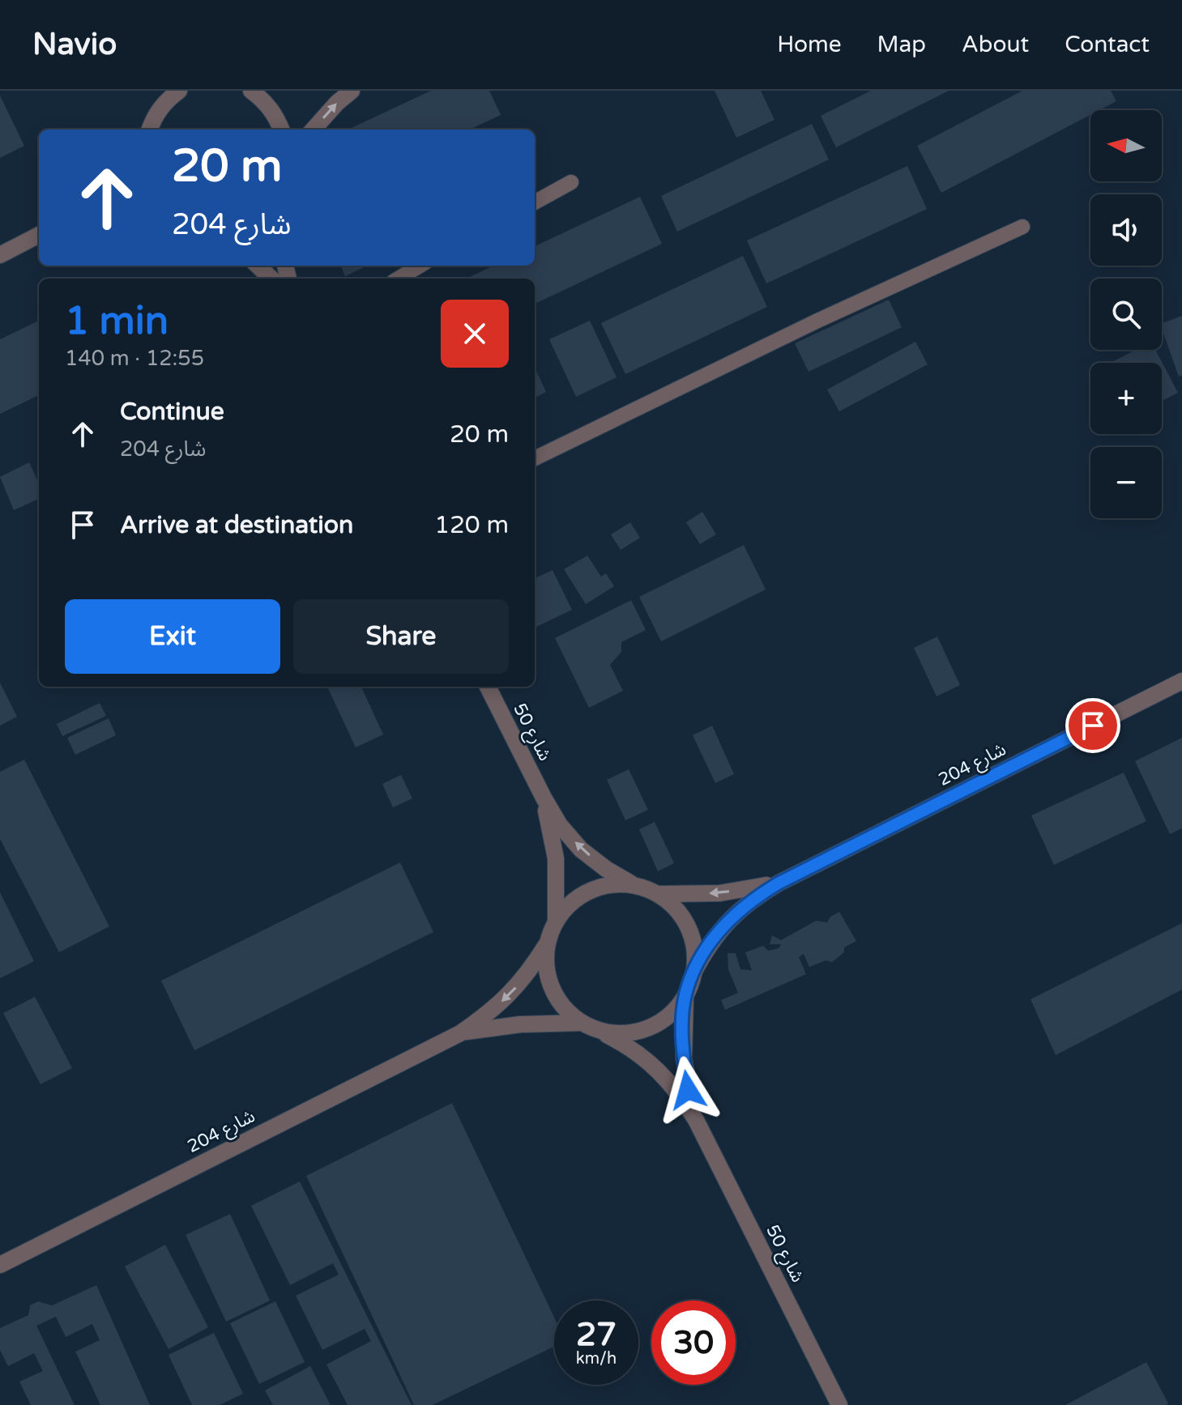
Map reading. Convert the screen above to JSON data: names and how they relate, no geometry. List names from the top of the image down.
{
  "streets": {
    "street": ["شارع 50", "شارع 204"]
  },
  "crossings": [
    ["شارع 50", "شارع 204"]
  ],
  "north": "left",
  "page": {
    "header": "Navio",
    "nav": [
      "Home",
      "Map",
      "About",
      "Contact"
    ],
    "map_buttons": ["+", "−"],
    "turn": ["20 m", "شارع 204"],
    "heading": ["1 min", "140 m · 12:55"],
    "list": [
      {
        "name": "Continue",
        "note": "شارع 204",
        "value": "20 m"
      },
      {
        "name": "Arrive at destination",
        "value": "120 m"
      }
    ],
    "buttons": ["Exit", "Share"],
    "speed": "27 km/h",
    "limit": "30"
  }
}
